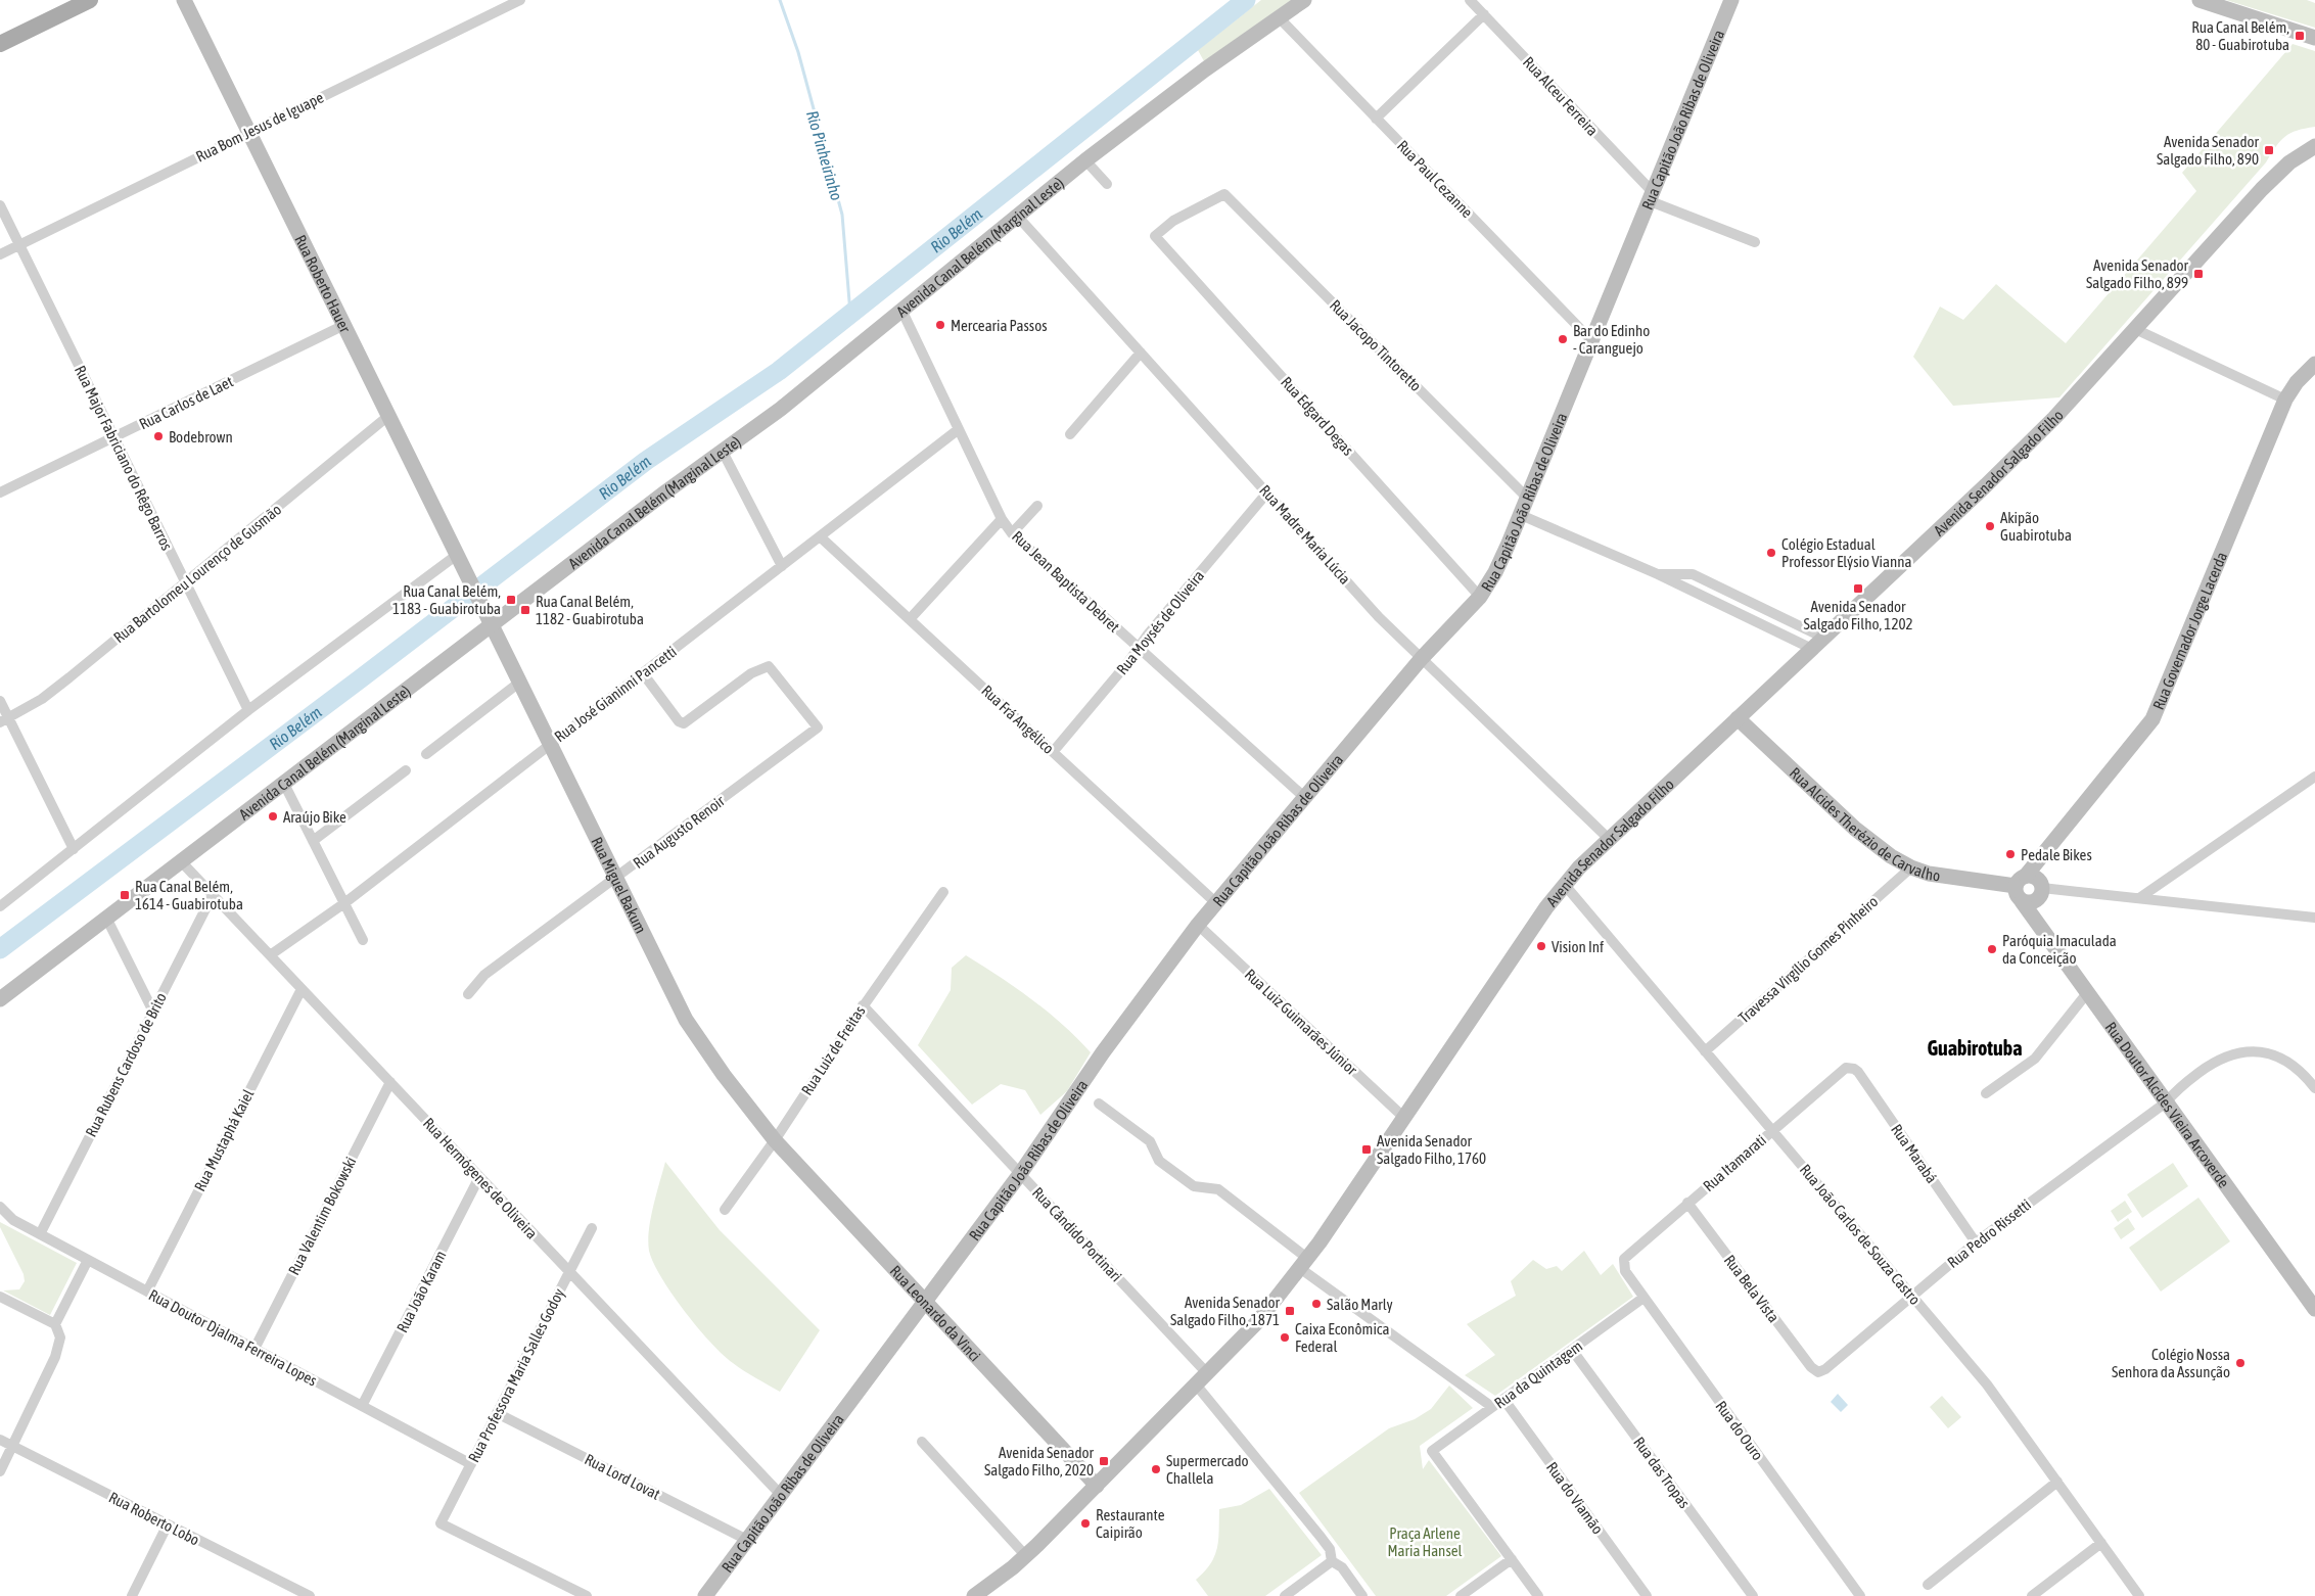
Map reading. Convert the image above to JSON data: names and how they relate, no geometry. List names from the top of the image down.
{
  "streets": {
    "street": [
      "Rua Alceu Ferreira",
      "Rua Capitão João Ribas de Oliveira",
      "Rua Bom Jesus de Iguape",
      "Rua Paul Cezanne",
      "Avenida Canal Belém (Marginal Leste)",
      "Rua Roberto Hauer",
      "Rua Jacopo Tintoretto",
      "Rua Carlos de Laet",
      "Rua Edgard Degas",
      "Rua Major Fabriciano do Rêgo Barros",
      "Avenida Senador Salgado Filho",
      "Rua Madre Maria Lúcia",
      "Rua Bartolomeu Lourenço de Gusmão",
      "Rua Jean Baptista Debret",
      "Rua Moysés de Oliveira",
      "Rua Governador Jorge Lacerda",
      "Rua José Gianinni Pancetti",
      "Rua Frá Angélico",
      "Rua Alcides Therézio de Carvalho",
      "Rua Augusto Renoir",
      "Rua Miguel Bakum",
      "Travessa Virgílio Gomes Pinheiro",
      "Rua Luiz Guimarães Júnior",
      "Rua Luiz de Freitas",
      "Rua Rubens Cardoso de Brito",
      "Rua Doutor Alcides Vieira Arcoverde",
      "Rua Mustaphá Kaiel",
      "Rua Marabá",
      "Rua Itamarati",
      "Rua Hermógenes de Oliveira",
      "Rua Valentim Bokowski",
      "Rua Pedro Rissetti",
      "Rua Cândido Portinari",
      "Rua João Carlos de Souza Castro",
      "Rua Bela Vista",
      "Rua João Karam",
      "Rua Leonardo da Vinci",
      "Rua Doutor Djalma Ferreira Lopes",
      "Rua da Quintagem",
      "Rua Professora Maria Salles Godoy",
      "Rua do Ouro",
      "Rua das Tropas",
      "Rua Lord Lovat",
      "Rua do Viamão",
      "Rua Roberto Lobo"
    ]
  },
  "crossings": [
    ["Rua Alceu Ferreira", "Rua Capitão João Ribas de Oliveira"],
    ["Rua Capitão João Ribas de Oliveira", "Rua Paul Cezanne"],
    ["Rua Capitão João Ribas de Oliveira", "Rua Jacopo Tintoretto"],
    ["Rua Capitão João Ribas de Oliveira", "Rua Edgard Degas"],
    ["Rua Capitão João Ribas de Oliveira", "Rua Madre Maria Lúcia"],
    ["Rua Capitão João Ribas de Oliveira", "Rua Jean Baptista Debret"],
    ["Rua Capitão João Ribas de Oliveira", "Rua Frá Angélico"],
    ["Rua Capitão João Ribas de Oliveira", "Rua Luiz Guimarães Júnior"],
    ["Rua Capitão João Ribas de Oliveira", "Rua Hermógenes de Oliveira"],
    ["Rua Capitão João Ribas de Oliveira", "Rua Cândido Portinari"],
    ["Rua Capitão João Ribas de Oliveira", "Rua Leonardo da Vinci"],
    ["Rua Capitão João Ribas de Oliveira", "Rua Lord Lovat"],
    ["Rua Bom Jesus de Iguape", "Rua Roberto Hauer"],
    ["Rua Bom Jesus de Iguape", "Rua Major Fabriciano do Rêgo Barros"],
    ["Rua Paul Cezanne", "Avenida Canal Belém (Marginal Leste)"],
    ["Avenida Canal Belém (Marginal Leste)", "Rua Roberto Hauer"],
    ["Avenida Canal Belém (Marginal Leste)", "Rua Madre Maria Lúcia"],
    ["Avenida Canal Belém (Marginal Leste)", "Rua Jean Baptista Debret"],
    ["Avenida Canal Belém (Marginal Leste)", "Rua Miguel Bakum"],
    ["Avenida Canal Belém (Marginal Leste)", "Rua Hermógenes de Oliveira"],
    ["Rua Roberto Hauer", "Rua Carlos de Laet"],
    ["Rua Roberto Hauer", "Rua Bartolomeu Lourenço de Gusmão"],
    ["Rua Roberto Hauer", "Rua Miguel Bakum"],
    ["Rua Jacopo Tintoretto", "Rua Edgard Degas"],
    ["Rua Carlos de Laet", "Rua Major Fabriciano do Rêgo Barros"],
    ["Rua Major Fabriciano do Rêgo Barros", "Rua Bartolomeu Lourenço de Gusmão"],
    ["Avenida Senador Salgado Filho", "Rua Madre Maria Lúcia"],
    ["Avenida Senador Salgado Filho", "Rua Alcides Therézio de Carvalho"],
    ["Avenida Senador Salgado Filho", "Rua Luiz Guimarães Júnior"],
    ["Avenida Senador Salgado Filho", "Rua Cândido Portinari"],
    ["Avenida Senador Salgado Filho", "Rua João Carlos de Souza Castro"],
    ["Avenida Senador Salgado Filho", "Rua Leonardo da Vinci"],
    ["Rua Madre Maria Lúcia", "Rua Moysés de Oliveira"],
    ["Rua Jean Baptista Debret", "Rua Moysés de Oliveira"],
    ["Rua Jean Baptista Debret", "Rua José Gianinni Pancetti"],
    ["Rua Moysés de Oliveira", "Rua Frá Angélico"],
    ["Rua Governador Jorge Lacerda", "Rua Alcides Therézio de Carvalho"],
    ["Rua Governador Jorge Lacerda", "Rua Doutor Alcides Vieira Arcoverde"],
    ["Rua José Gianinni Pancetti", "Rua Frá Angélico"],
    ["Rua José Gianinni Pancetti", "Rua Augusto Renoir"],
    ["Rua José Gianinni Pancetti", "Rua Miguel Bakum"],
    ["Rua José Gianinni Pancetti", "Rua Hermógenes de Oliveira"],
    ["Rua Alcides Therézio de Carvalho", "Travessa Virgílio Gomes Pinheiro"],
    ["Rua Alcides Therézio de Carvalho", "Rua Doutor Alcides Vieira Arcoverde"],
    ["Rua Augusto Renoir", "Rua Miguel Bakum"],
    ["Rua Miguel Bakum", "Rua Luiz de Freitas"],
    ["Rua Miguel Bakum", "Rua Leonardo da Vinci"],
    ["Travessa Virgílio Gomes Pinheiro", "Rua João Carlos de Souza Castro"],
    ["Rua Luiz de Freitas", "Rua Cândido Portinari"],
    ["Rua Luiz de Freitas", "Rua Leonardo da Vinci"],
    ["Rua Rubens Cardoso de Brito", "Rua Hermógenes de Oliveira"],
    ["Rua Rubens Cardoso de Brito", "Rua Doutor Djalma Ferreira Lopes"],
    ["Rua Doutor Alcides Vieira Arcoverde", "Rua Pedro Rissetti"],
    ["Rua Mustaphá Kaiel", "Rua Hermógenes de Oliveira"],
    ["Rua Mustaphá Kaiel", "Rua Doutor Djalma Ferreira Lopes"],
    ["Rua Marabá", "Rua Itamarati"],
    ["Rua Marabá", "Rua Pedro Rissetti"],
    ["Rua Itamarati", "Rua João Carlos de Souza Castro"],
    ["Rua Itamarati", "Rua Bela Vista"],
    ["Rua Itamarati", "Rua do Ouro"],
    ["Rua Hermógenes de Oliveira", "Rua Valentim Bokowski"],
    ["Rua Hermógenes de Oliveira", "Rua João Karam"],
    ["Rua Hermógenes de Oliveira", "Rua Professora Maria Salles Godoy"],
    ["Rua Valentim Bokowski", "Rua Doutor Djalma Ferreira Lopes"],
    ["Rua Pedro Rissetti", "Rua João Carlos de Souza Castro"],
    ["Rua Pedro Rissetti", "Rua Bela Vista"],
    ["Rua João Karam", "Rua Doutor Djalma Ferreira Lopes"],
    ["Rua Doutor Djalma Ferreira Lopes", "Rua Professora Maria Salles Godoy"],
    ["Rua da Quintagem", "Rua do Ouro"],
    ["Rua da Quintagem", "Rua das Tropas"],
    ["Rua da Quintagem", "Rua do Viamão"],
    ["Rua Professora Maria Salles Godoy", "Rua Lord Lovat"]
  ],
  "districts": ["Guabirotuba"],
  "water": ["Rio Pinheirinho", "Rio Belém"],
  "parks": ["Praça Arlene Maria Hansel"],
  "places": {
    "transit": [
      "Rua Canal Belém, 80 - Guabirotuba",
      "Avenida Senador Salgado Filho, 890",
      "Avenida Senador Salgado Filho, 899",
      "Avenida Senador Salgado Filho, 1202",
      "Rua Canal Belém, 1183 - Guabirotuba",
      "Rua Canal Belém, 1182 - Guabirotuba",
      "Rua Canal Belém, 1614 - Guabirotuba",
      "Avenida Senador Salgado Filho, 1760",
      "Avenida Senador Salgado Filho, 1871",
      "Avenida Senador Salgado Filho, 2020"
    ],
    "other": [
      "Mercearia Passos",
      "Bar do Edinho - Caranguejo",
      "Bodebrown",
      "Akipão Guabirotuba",
      "Colégio Estadual Professor Elýsio Vianna",
      "Araújo Bike",
      "Pedale Bikes",
      "Vision Inf",
      "Paróquia Imaculada da Conceição",
      "Salão Marly",
      "Caixa Econômica Federal",
      "Colégio Nossa Senhora da Assunção",
      "Supermercado Challela",
      "Restaurante Caipirão"
    ]
  }
}
